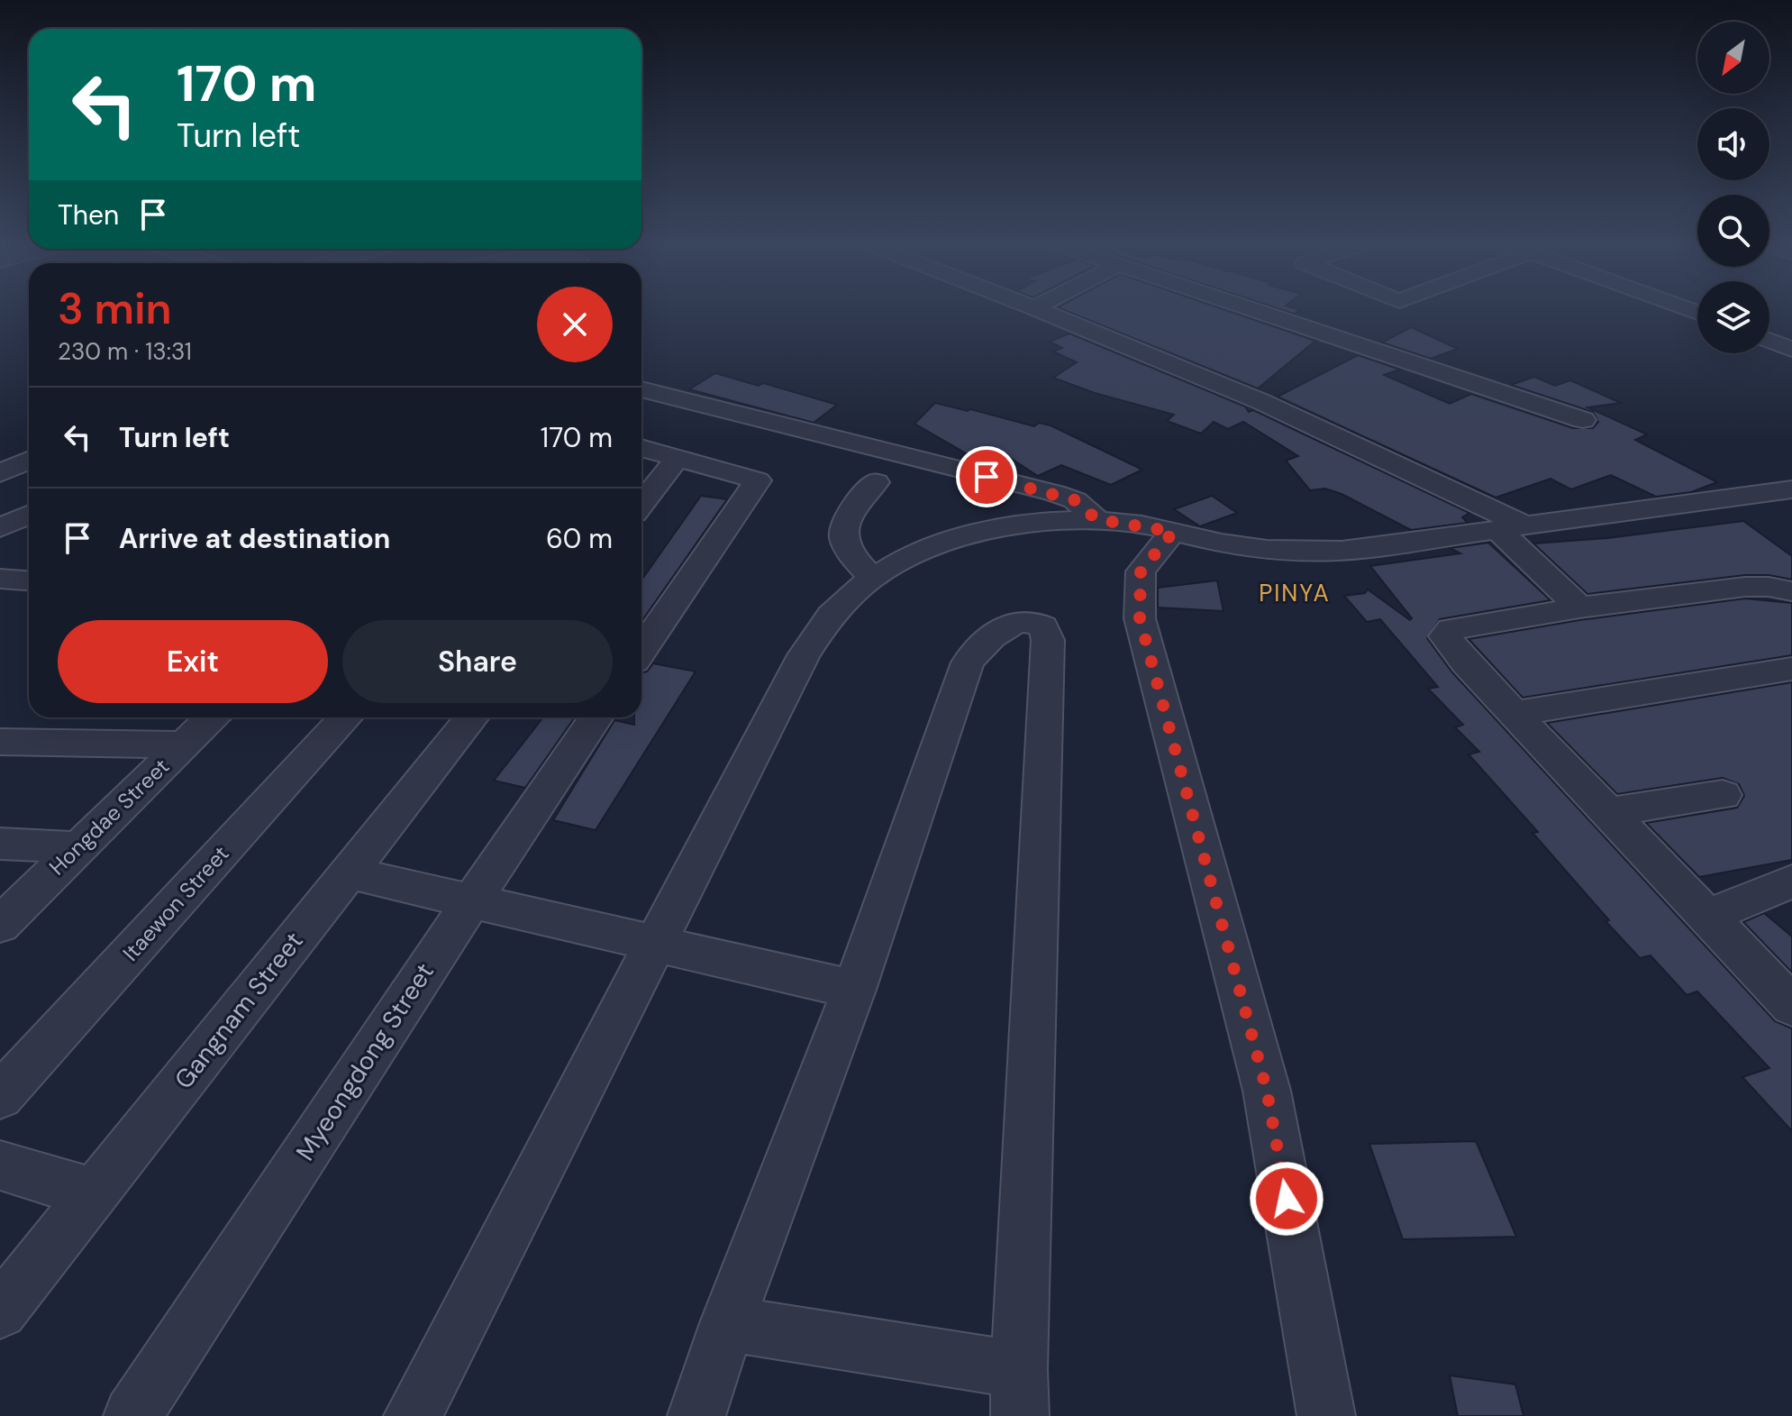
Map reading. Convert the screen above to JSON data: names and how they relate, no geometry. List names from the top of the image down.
{
  "streets": {
    "street": [
      "Hongdae Street",
      "Itaewon Street",
      "Gangnam Street",
      "Myeongdong Street"
    ]
  },
  "districts": ["PINYA"],
  "north": "bottom left",
  "page": {
    "turn": ["170 m", "Turn left"],
    "then": "Then",
    "heading": ["3 min", "230 m · 13:31"],
    "list": [
      {
        "name": "Turn left",
        "value": "170 m"
      },
      {
        "name": "Arrive at destination",
        "value": "60 m"
      }
    ],
    "buttons": ["Exit", "Share"]
  }
}
